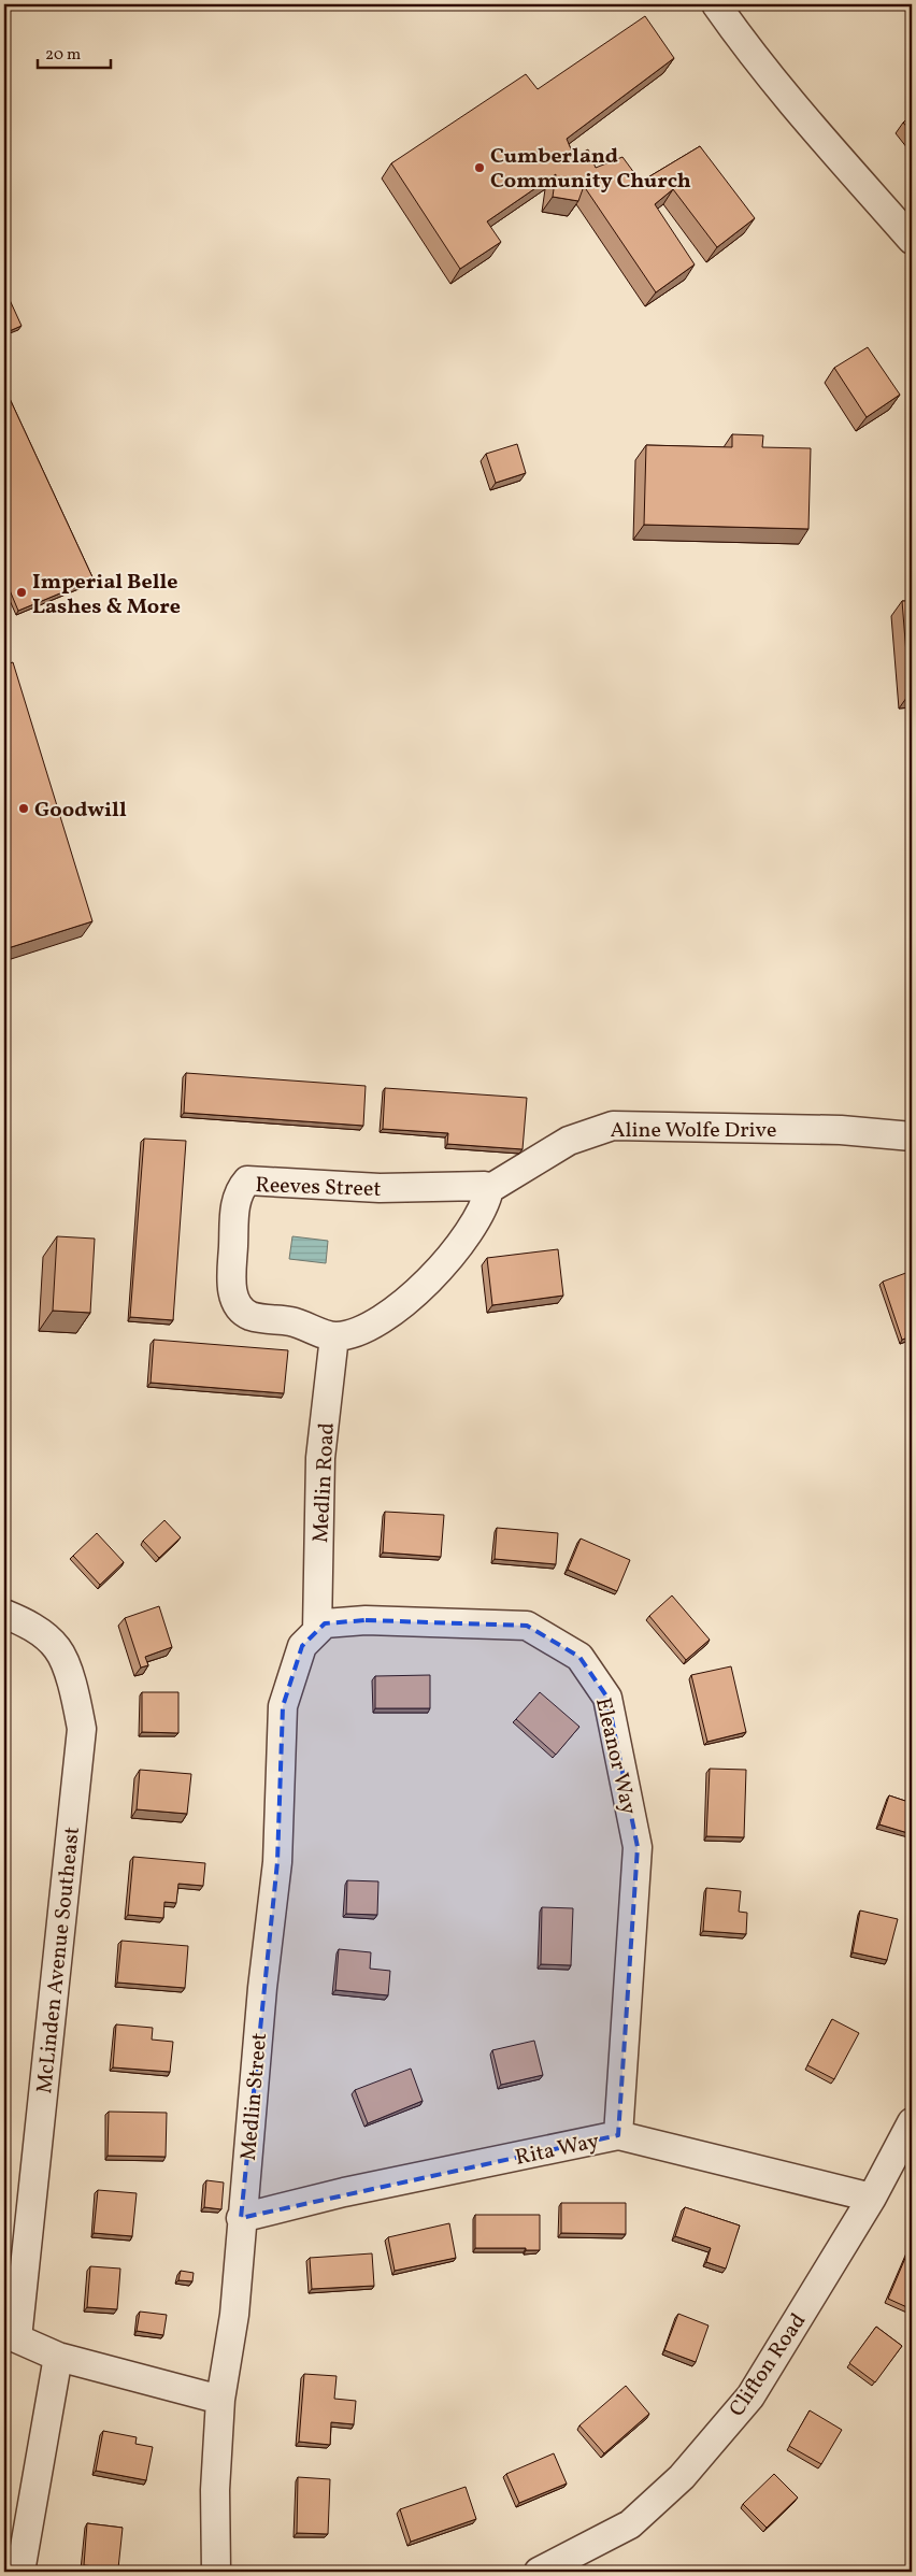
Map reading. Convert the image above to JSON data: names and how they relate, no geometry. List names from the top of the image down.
{
  "streets": {
    "street": [
      "Aline Wolfe Drive",
      "Reeves Street",
      "Medlin Road",
      "Eleanor Way",
      "McLinden Avenue Southeast",
      "Medlin Street",
      "Rita Way",
      "Clifton Road"
    ]
  },
  "crossings": [
    ["Aline Wolfe Drive", "Reeves Street"],
    ["Reeves Street", "Medlin Road"],
    ["Medlin Road", "Eleanor Way"],
    ["Medlin Road", "Medlin Street"],
    ["Eleanor Way", "Medlin Street"],
    ["Eleanor Way", "Rita Way"],
    ["Medlin Street", "Rita Way"],
    ["Rita Way", "Clifton Road"]
  ],
  "places": ["Cumberland Community Church", "Imperial Belle Lashes & More", "Goodwill"],
  "scale_bar": "20 m"
}
